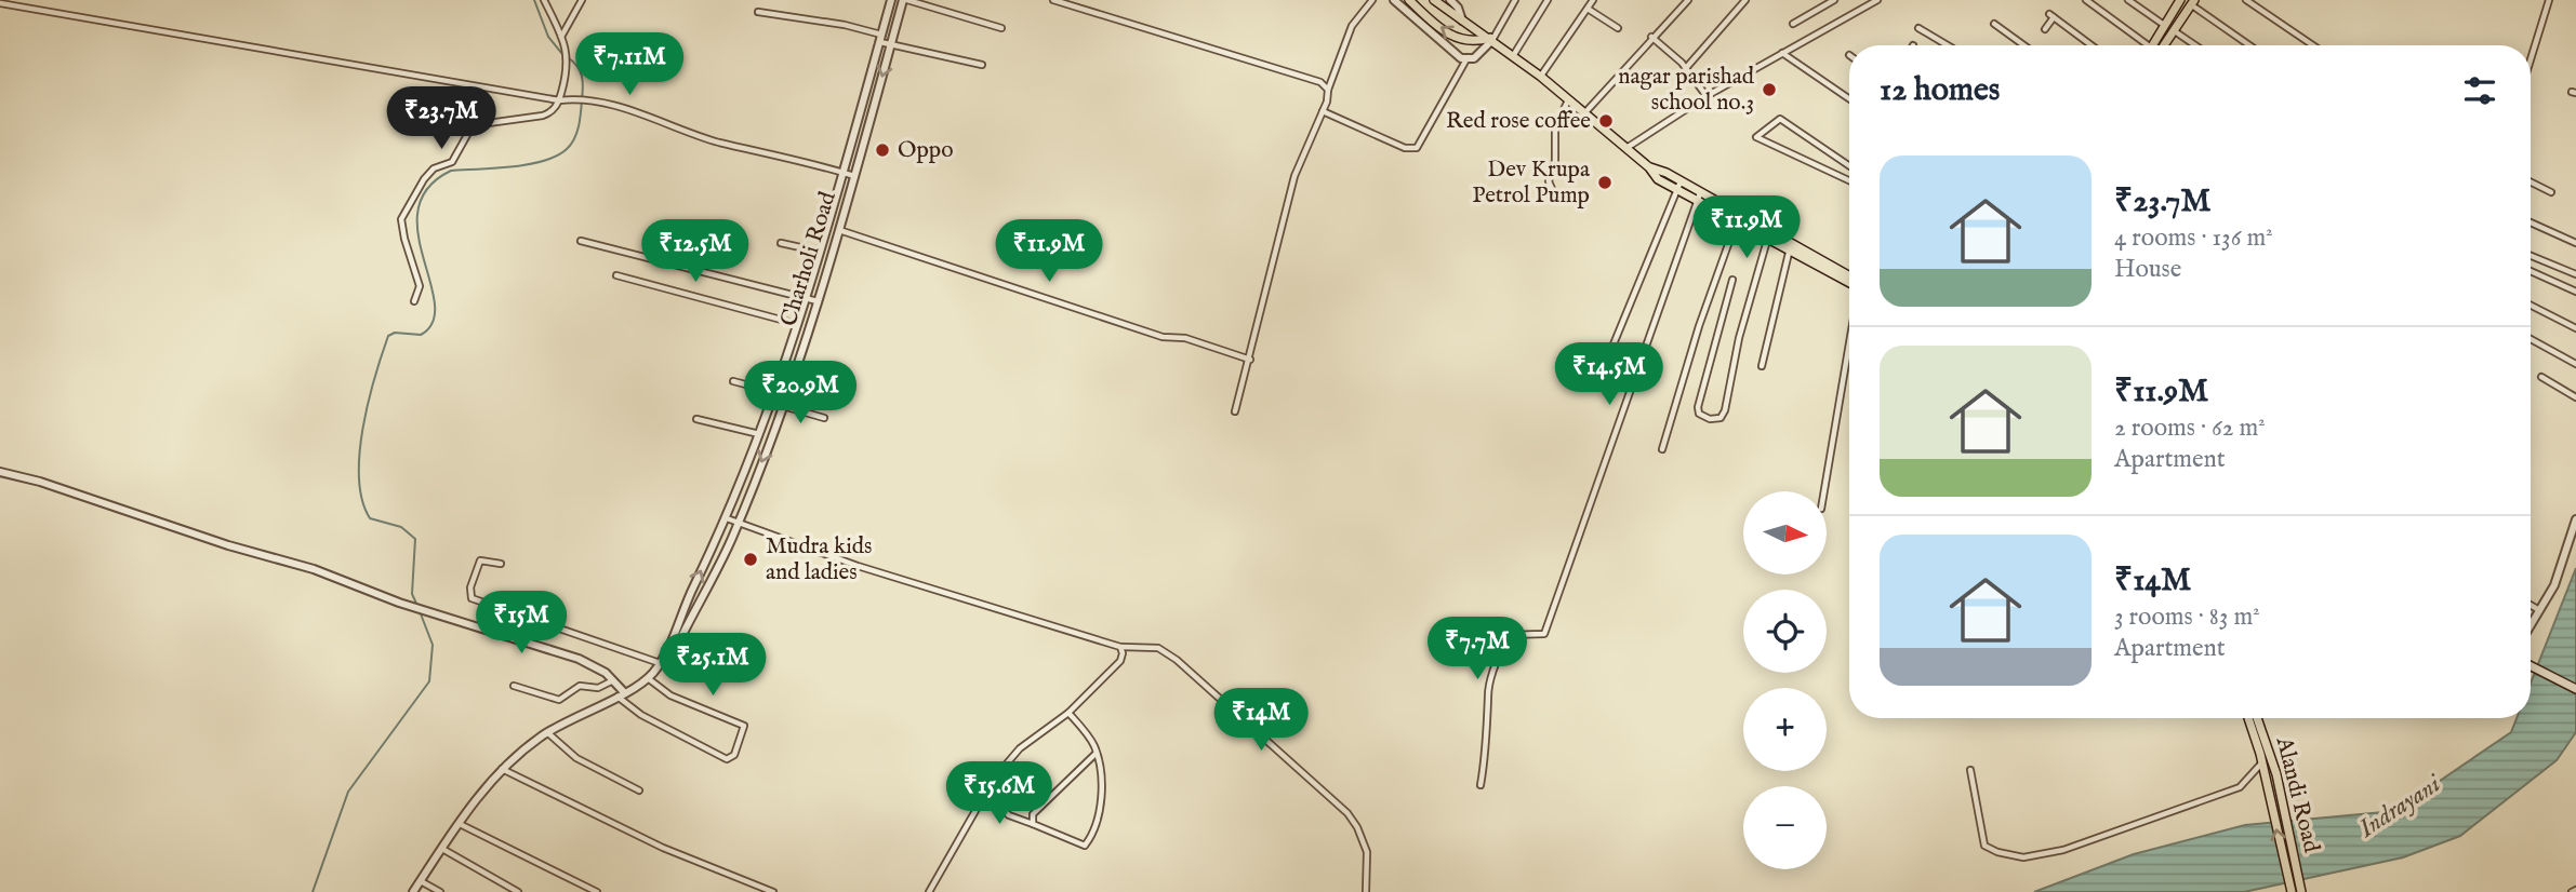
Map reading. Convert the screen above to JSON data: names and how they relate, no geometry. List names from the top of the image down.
{
  "streets": {
    "main road": ["Alandi Road"],
    "street": ["Charholi Road"]
  },
  "water": ["Indrayani"],
  "places": [
    "nagar parishad school no.3",
    "Red rose coffee",
    "Oppo",
    "Dev Krupa Petrol Pump",
    "Mudra kids and ladies"
  ],
  "north": "right",
  "page": {
    "price": [
      "₹7.11M",
      "₹23.7M",
      "₹11.9M",
      "₹12.5M",
      "₹11.9M",
      "₹14.5M",
      "₹20.9M",
      "₹15M",
      "₹7.7M",
      "₹25.1M",
      "₹14M",
      "₹15.6M"
    ],
    "heading": "12 homes",
    "list": [
      {
        "name": "₹23.7M",
        "note": "4 rooms · 136 m² · House"
      },
      {
        "name": "₹11.9M",
        "note": "2 rooms · 62 m² · Apartment"
      },
      {
        "name": "₹14M",
        "note": "3 rooms · 83 m² · Apartment"
      }
    ],
    "map_buttons": ["+", "−"]
  }
}
